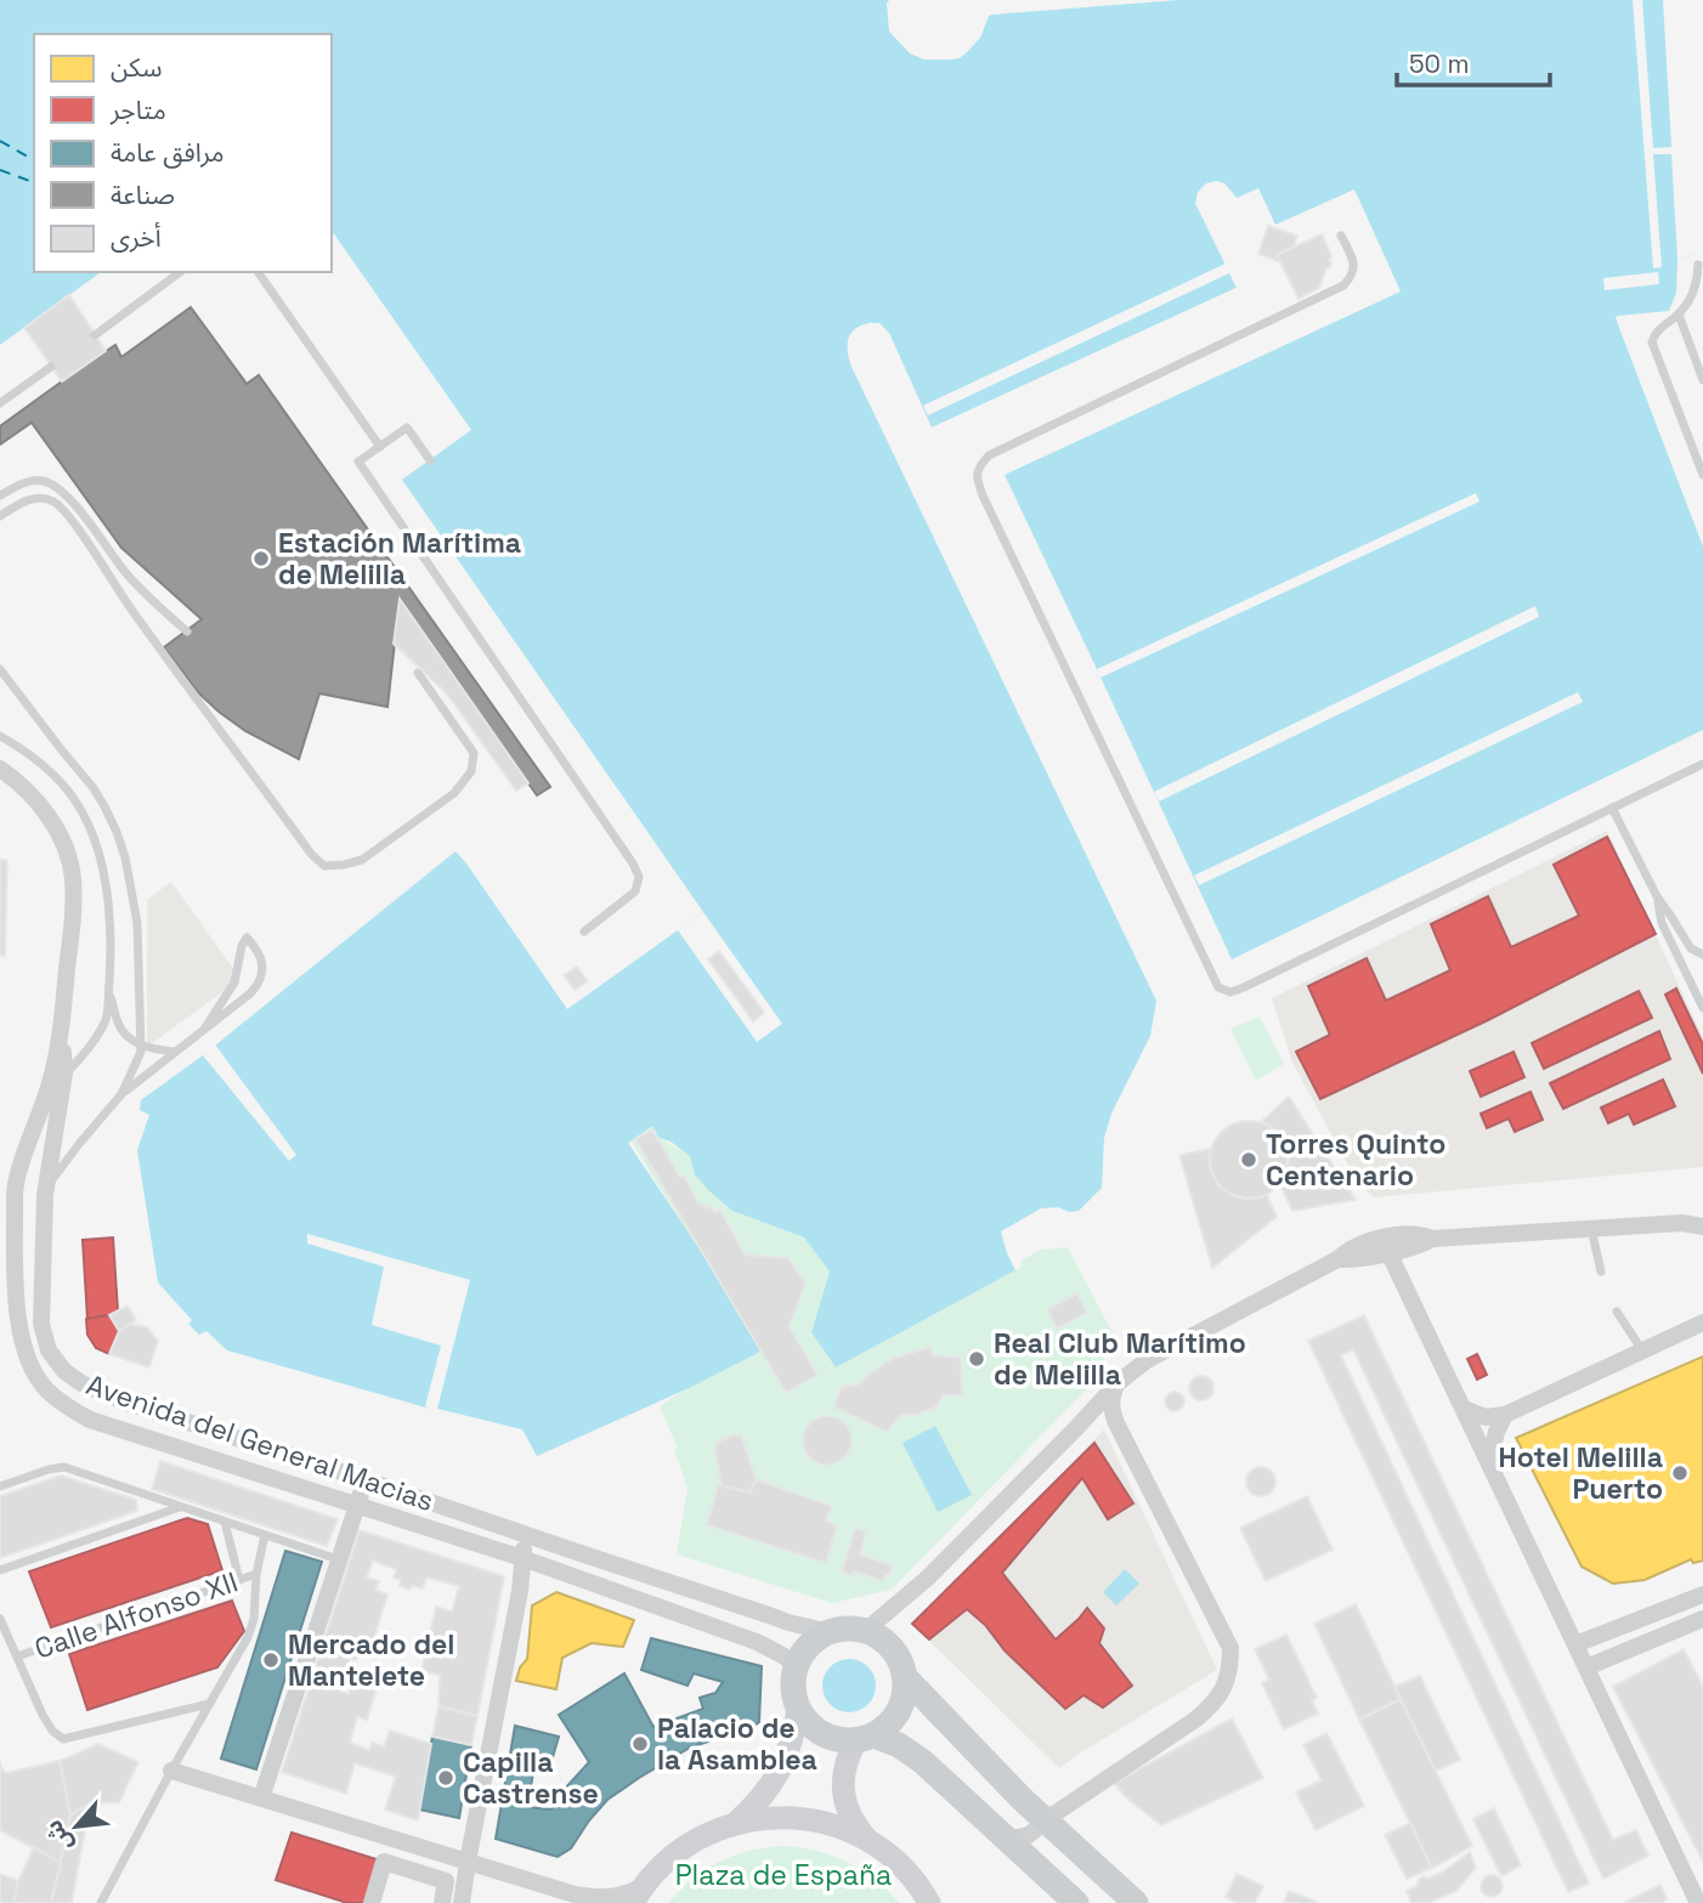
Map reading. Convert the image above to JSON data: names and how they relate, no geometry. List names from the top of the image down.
{
  "streets": {
    "street": ["Avenida del General Macias"],
    "lane": ["Calle Alfonso XII"]
  },
  "parks": ["Plaza de España"],
  "places": [
    "Estación Marítima de Melilla",
    "Torres Quinto Centenario",
    "Real Club Marítimo de Melilla",
    "Hotel Melilla Puerto",
    "Mercado del Mantelete",
    "Palacio de la Asamblea",
    "Capilla Castrense"
  ],
  "legend": [
    "سكن",
    "متاجر",
    "مرافق عامة",
    "صناعة",
    "أخرى"
  ],
  "scale_bar": "50 m",
  "north": "bottom left"
}
